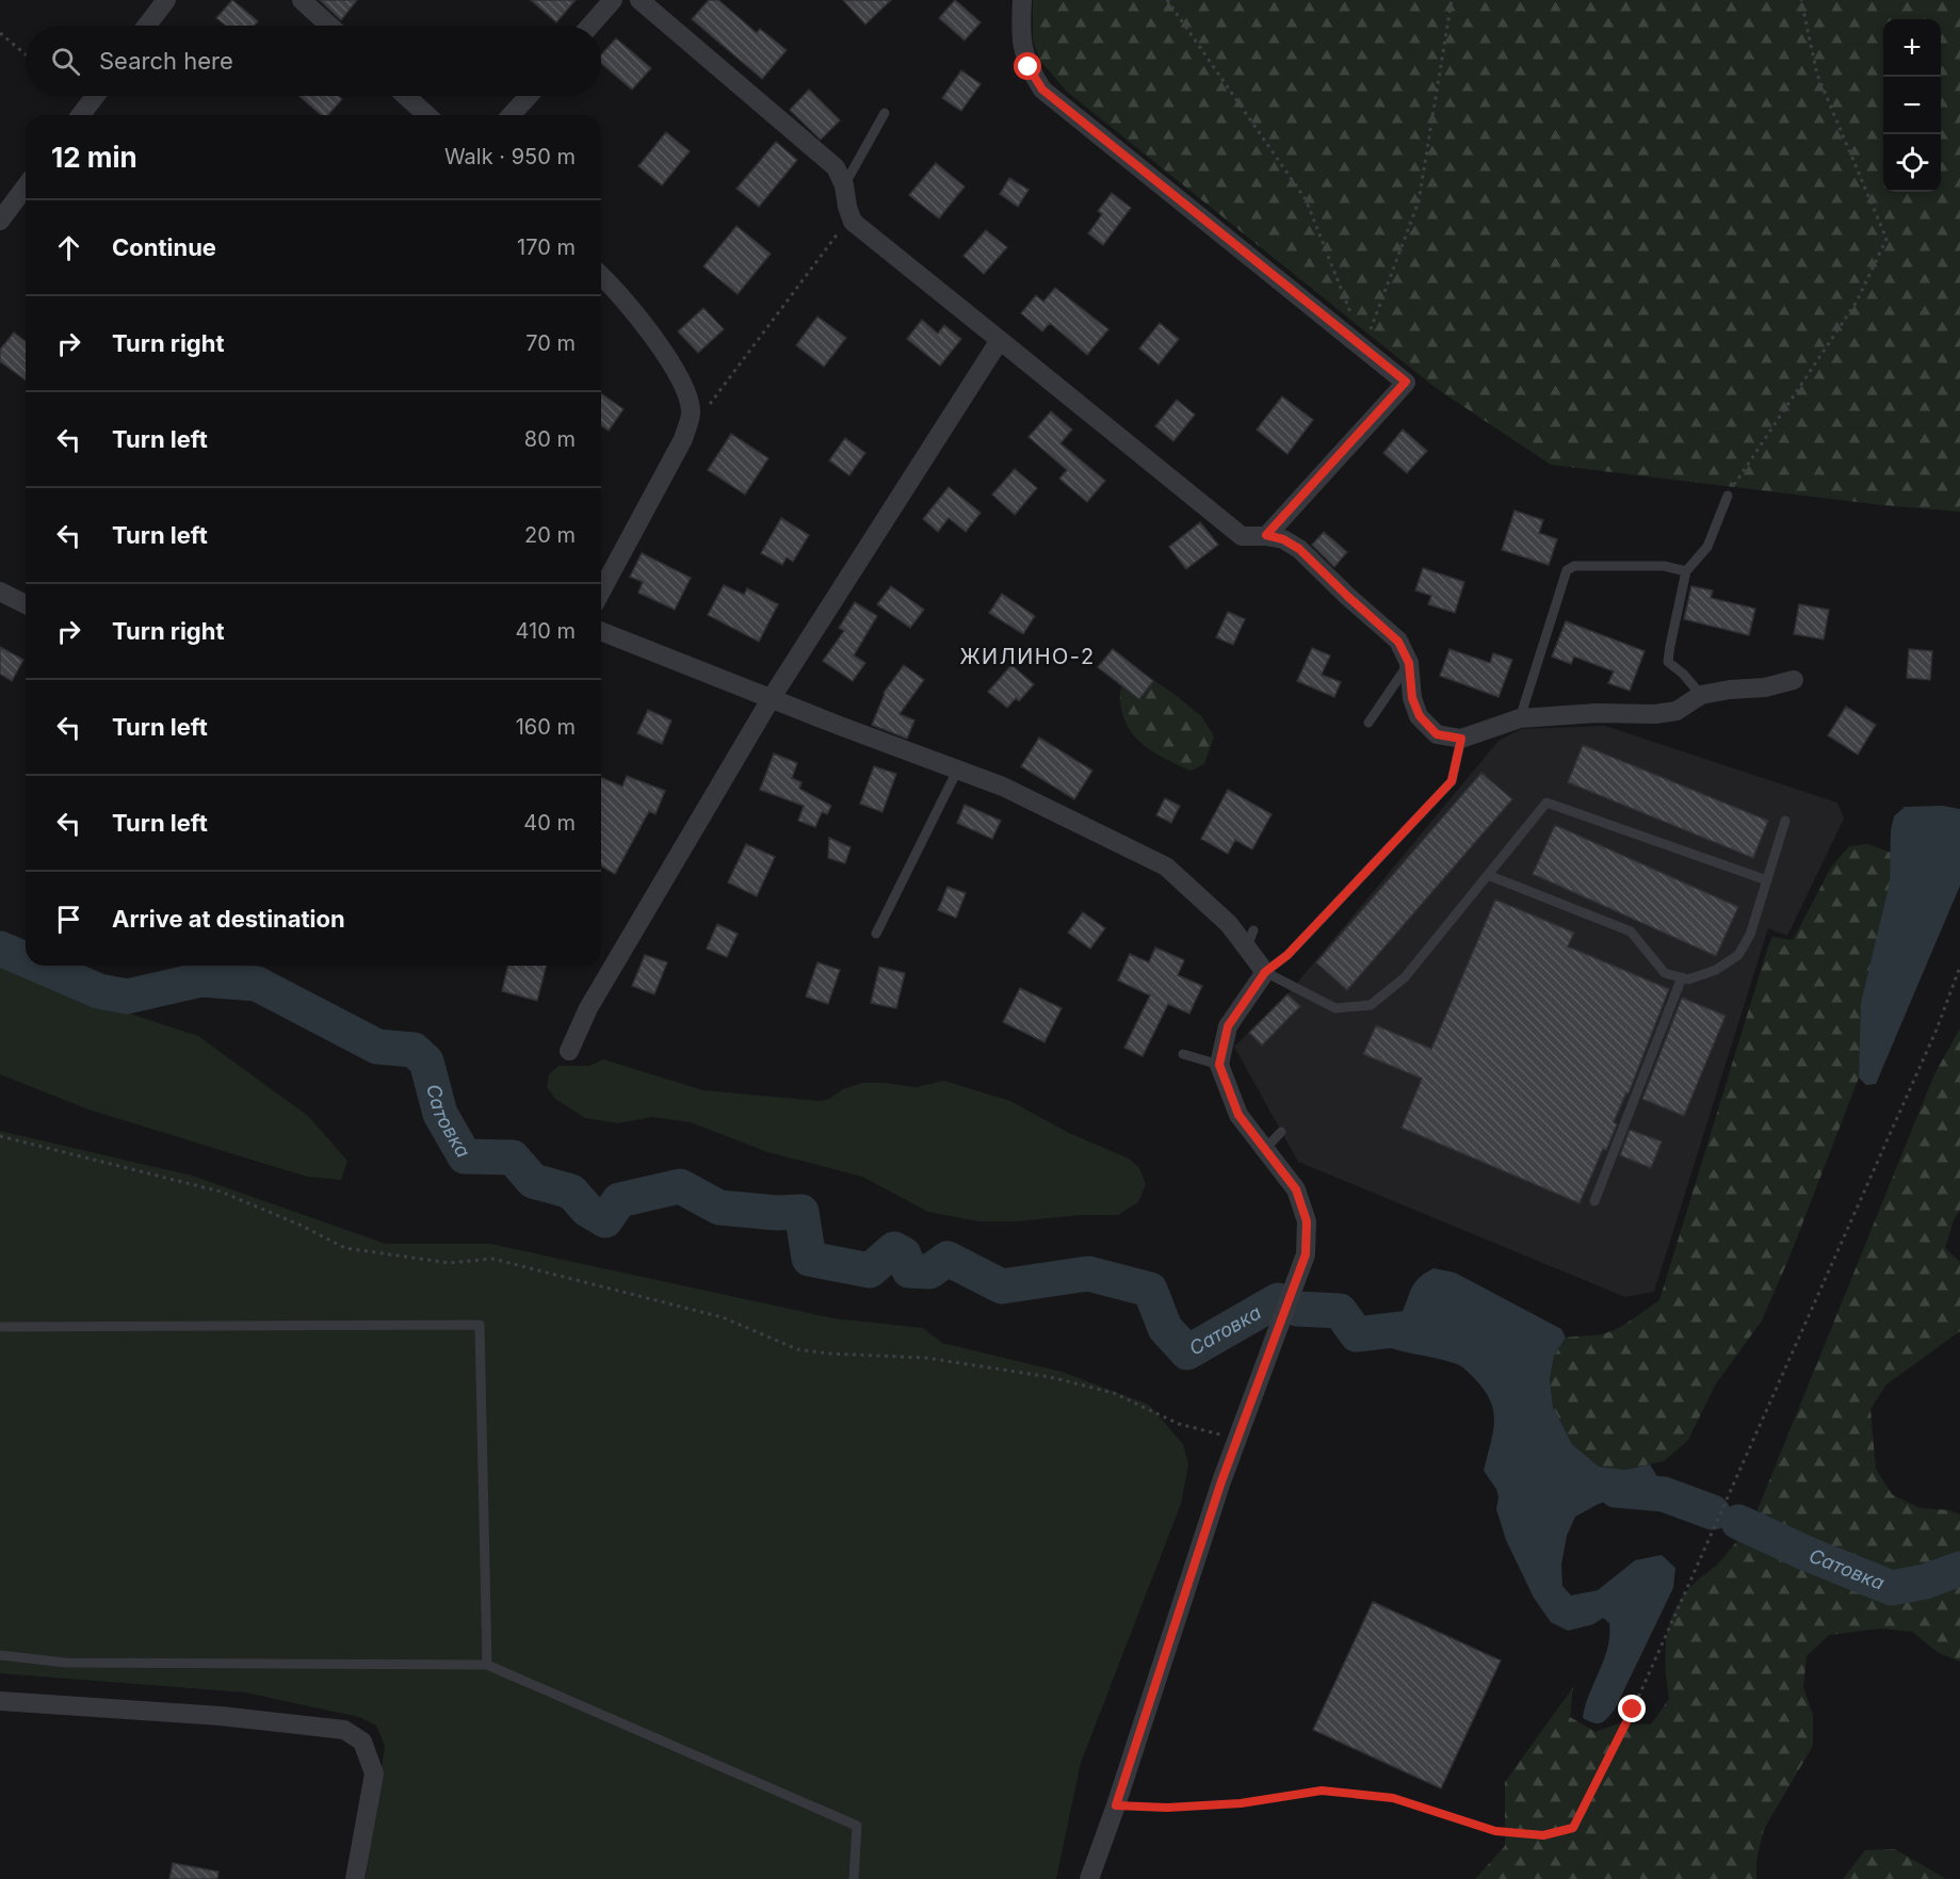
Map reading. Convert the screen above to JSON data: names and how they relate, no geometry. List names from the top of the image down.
{
  "districts": ["ЖИЛИНО-2"],
  "water": ["Сатовка"],
  "page": {
    "map_buttons": ["+", "−"],
    "search": "Search here",
    "heading": ["12 min", "Walk · 950 m"],
    "list": [
      ["Continue", "170 m"],
      ["Turn right", "70 m"],
      ["Turn left", "80 m"],
      ["Turn left", "20 m"],
      ["Turn right", "410 m"],
      ["Turn left", "160 m"],
      ["Turn left", "40 m"],
      "Arrive at destination"
    ]
  }
}
